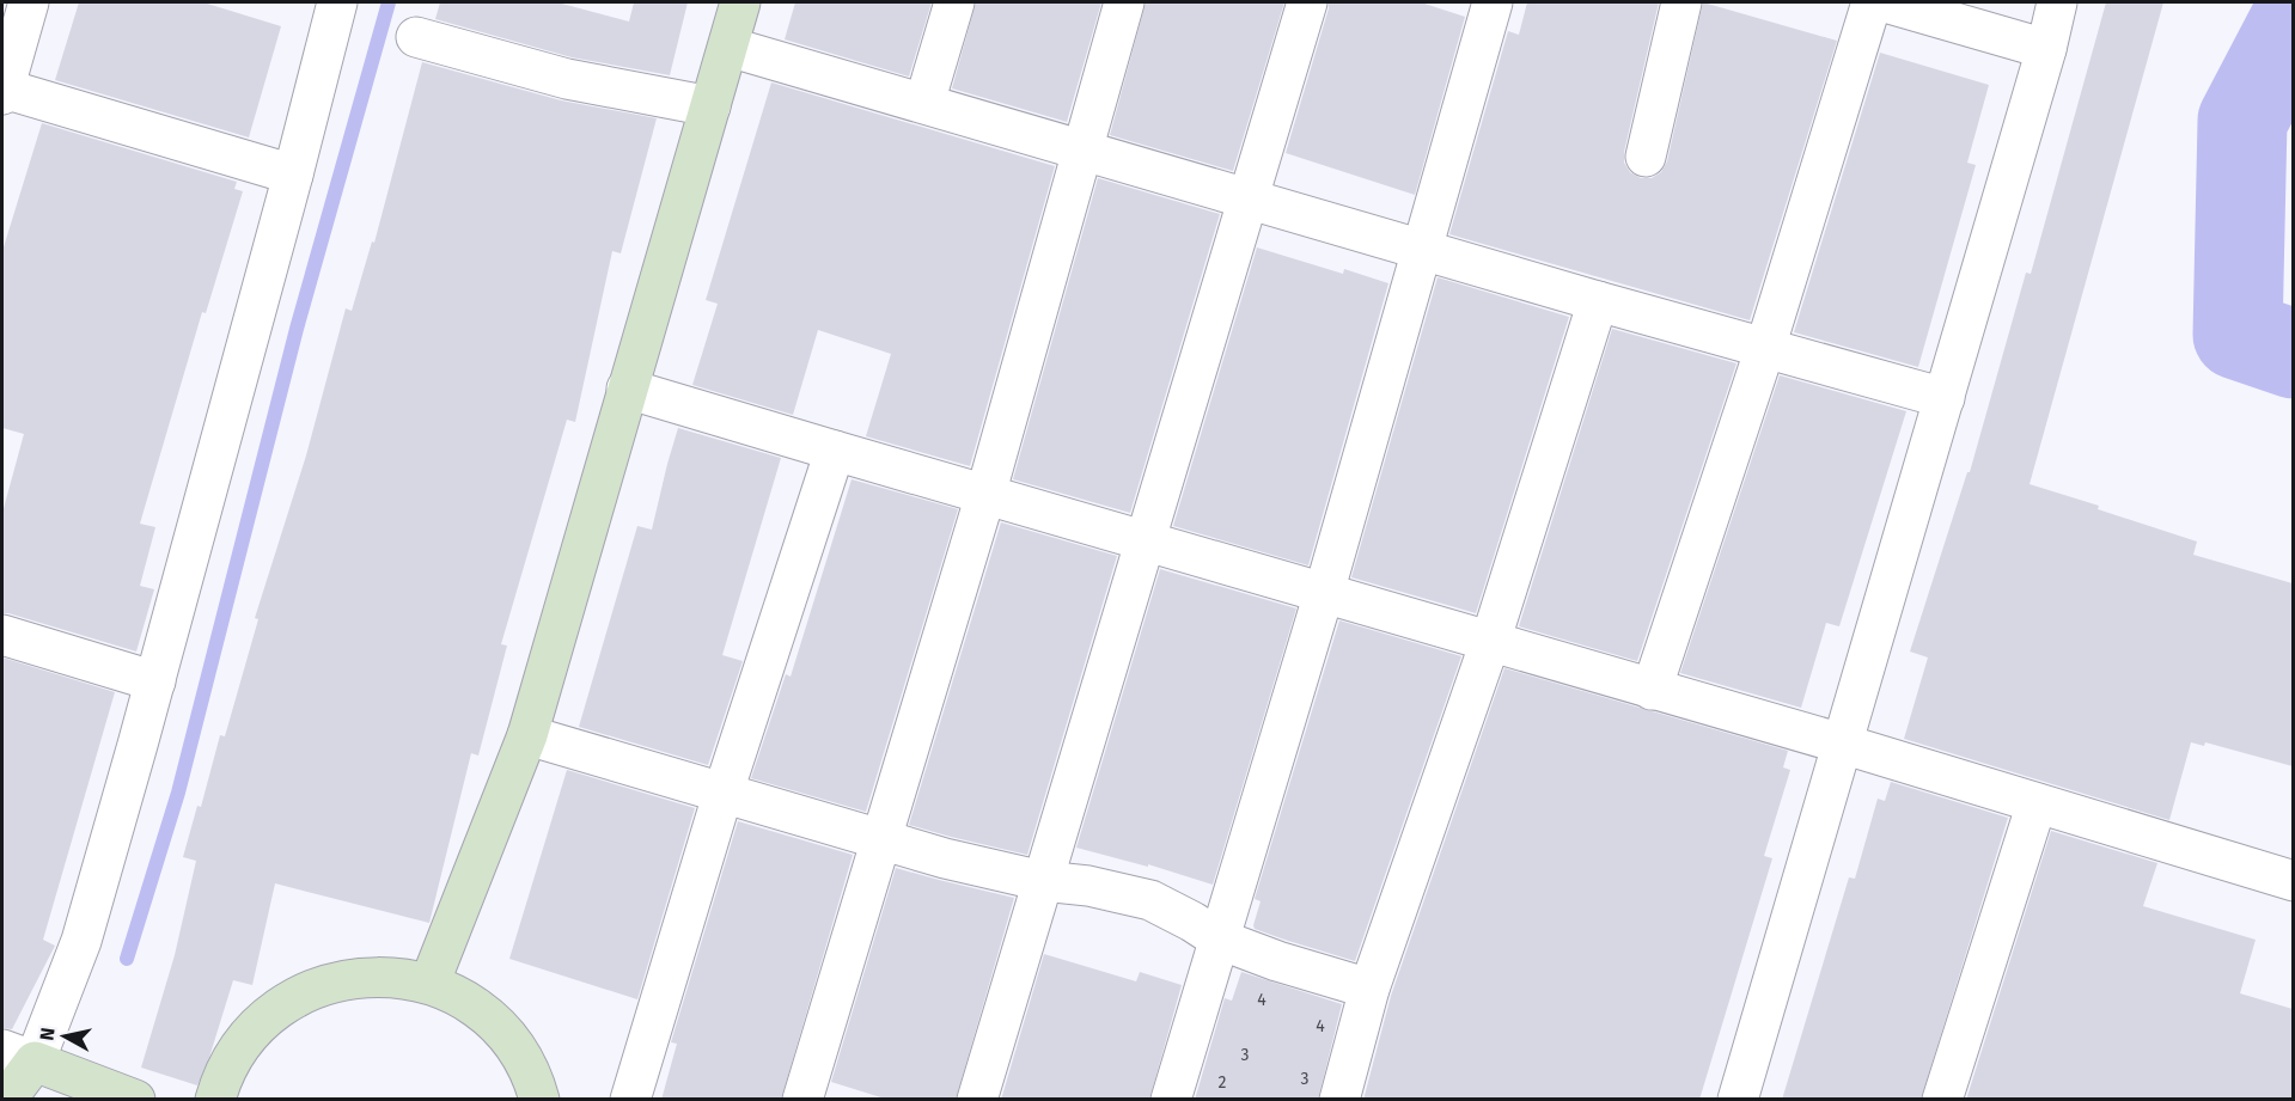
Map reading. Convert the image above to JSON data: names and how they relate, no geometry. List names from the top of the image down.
{
  "house_numbers": [
    "4",
    "4",
    "3",
    "3",
    "2"
  ],
  "north": "left"
}
